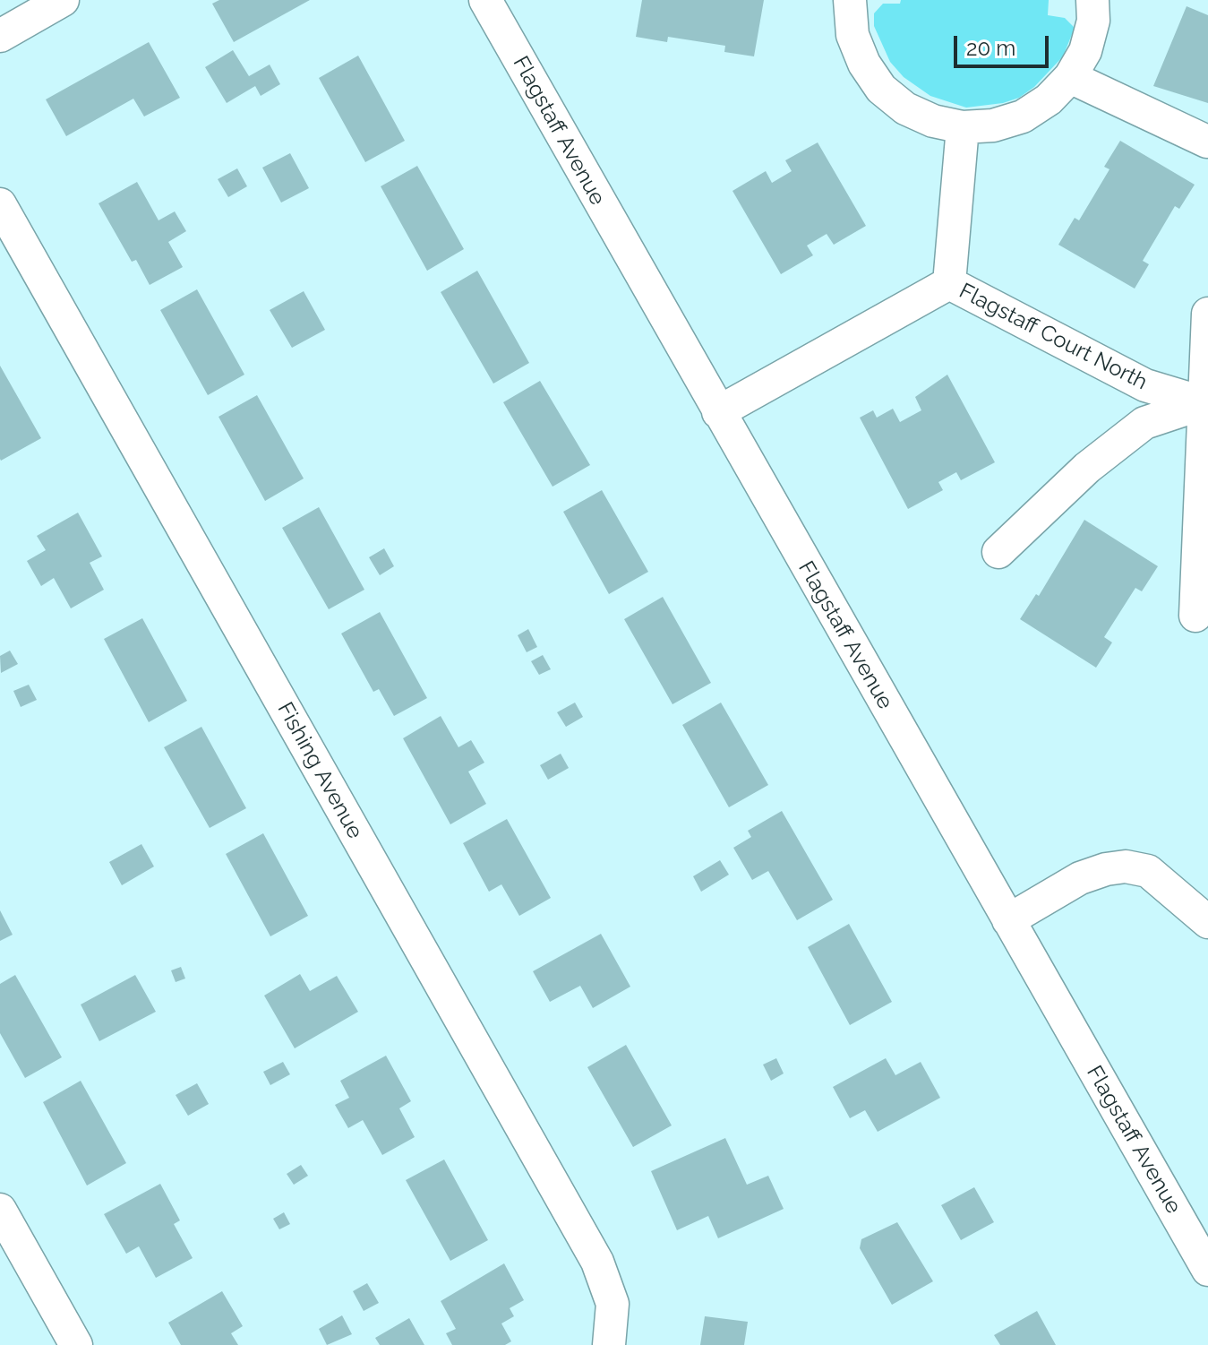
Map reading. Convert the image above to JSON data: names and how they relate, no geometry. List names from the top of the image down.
{
  "streets": {
    "street": ["Flagstaff Avenue", "Flagstaff Court North", "Fishing Avenue"]
  },
  "crossings": [
    ["Flagstaff Avenue", "Flagstaff Court North"]
  ],
  "scale_bar": "20 m"
}
